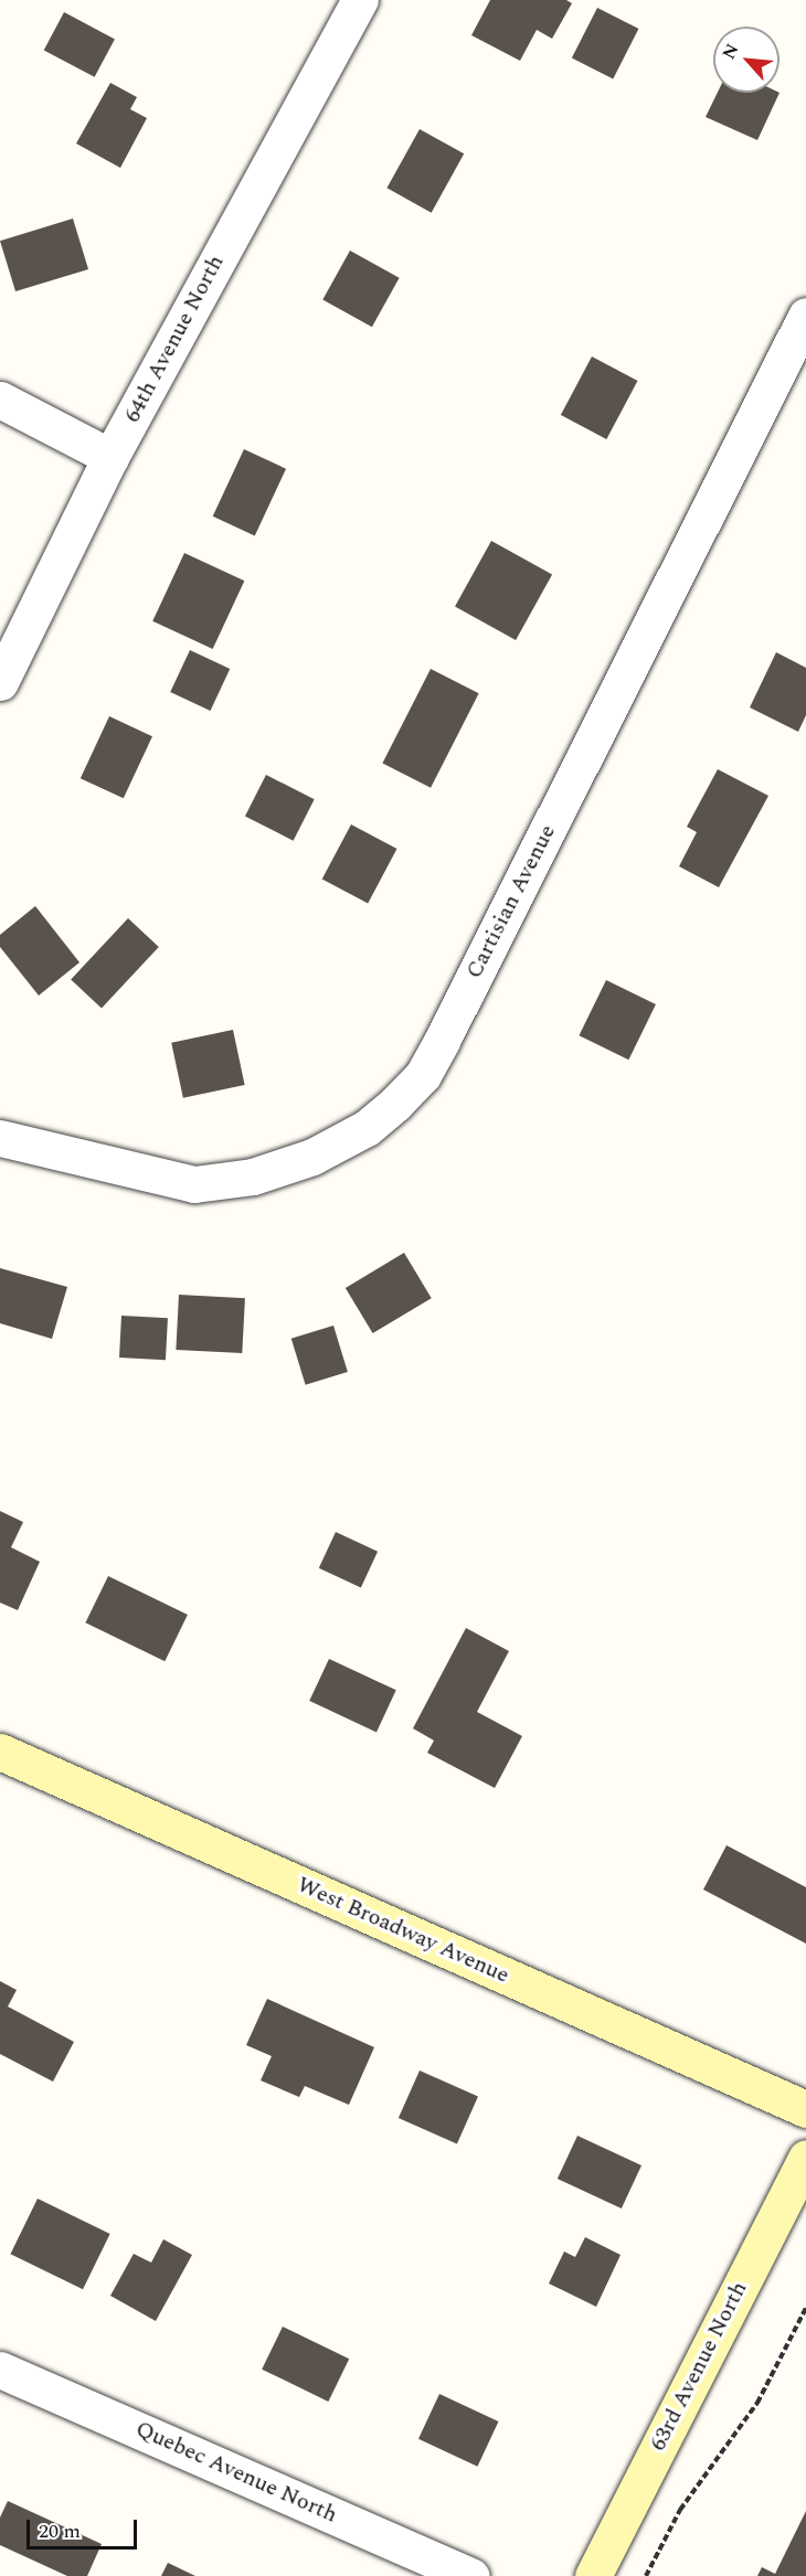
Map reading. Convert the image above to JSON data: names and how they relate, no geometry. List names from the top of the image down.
{
  "streets": {
    "street": [
      "64th Avenue North",
      "Cartisian Avenue",
      "West Broadway Avenue",
      "63rd Avenue North",
      "Quebec Avenue North"
    ]
  },
  "scale_bar": "20 m",
  "north": "top left"
}
